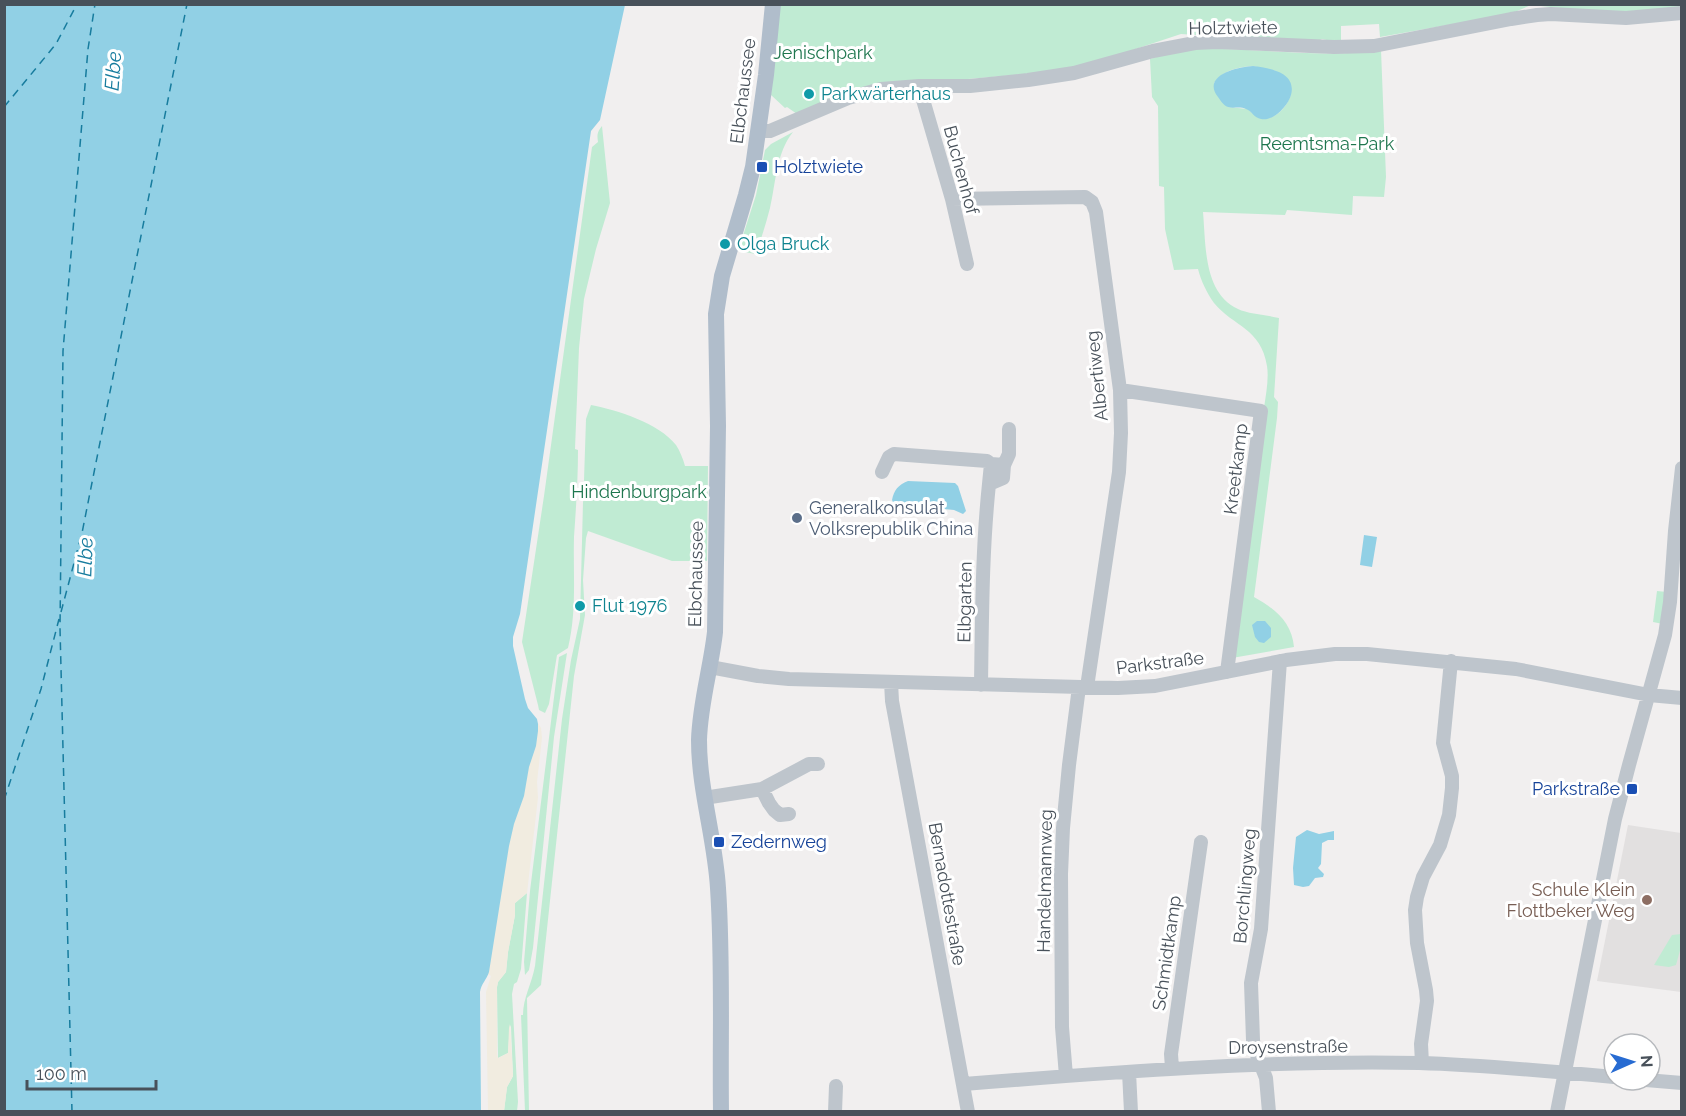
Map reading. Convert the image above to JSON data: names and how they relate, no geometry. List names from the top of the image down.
{
  "streets": {
    "main road": ["Elbchaussee"],
    "street": [
      "Holztwiete",
      "Buchenhof",
      "Albertiweg",
      "Kreetkamp",
      "Elbgarten",
      "Parkstraße",
      "Handelmannweg",
      "Borchlingweg",
      "Bernadottestraße",
      "Schmidtkamp",
      "Droysenstraße"
    ]
  },
  "crossings": [
    ["Holztwiete", "Elbchaussee"],
    ["Holztwiete", "Buchenhof"],
    ["Elbchaussee", "Parkstraße"],
    ["Buchenhof", "Albertiweg"],
    ["Albertiweg", "Kreetkamp"],
    ["Albertiweg", "Parkstraße"],
    ["Albertiweg", "Handelmannweg"],
    ["Kreetkamp", "Parkstraße"],
    ["Elbgarten", "Parkstraße"],
    ["Parkstraße", "Handelmannweg"],
    ["Parkstraße", "Borchlingweg"],
    ["Parkstraße", "Bernadottestraße"],
    ["Handelmannweg", "Droysenstraße"],
    ["Borchlingweg", "Droysenstraße"],
    ["Bernadottestraße", "Droysenstraße"],
    ["Schmidtkamp", "Droysenstraße"]
  ],
  "water": ["Elbe"],
  "parks": ["Jenischpark", "Reemtsma-Park", "Hindenburgpark"],
  "places": {
    "other": [
      "Parkwärterhaus",
      "Olga Bruck",
      "Generalkonsulat Volksrepublik China",
      "Flut 1976",
      "Schule Klein Flottbeker Weg"
    ],
    "transit": ["Holztwiete", "Parkstraße", "Zedernweg"]
  },
  "scale_bar": "100 m",
  "north": "right"
}
